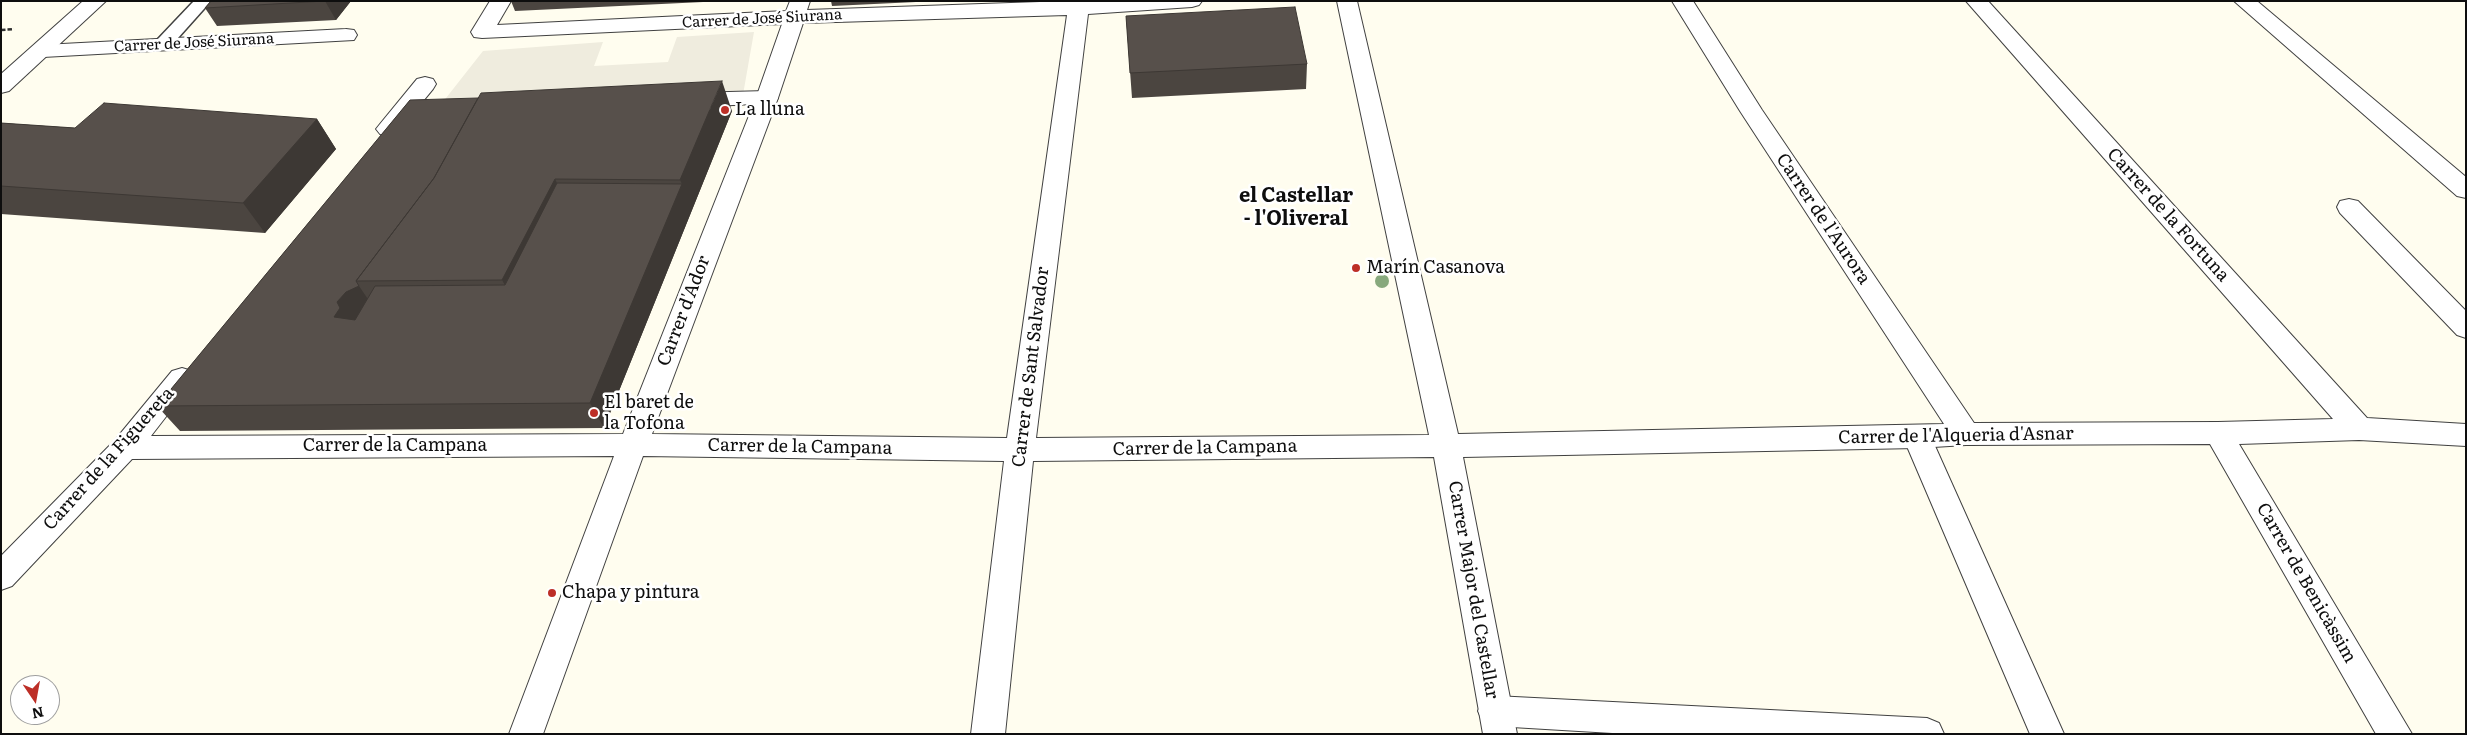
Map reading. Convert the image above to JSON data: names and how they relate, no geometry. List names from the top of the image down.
{
  "streets": {
    "street": [
      "Carrer de José Siurana",
      "Carrer de la Fortuna",
      "Carrer de l'Aurora",
      "Carrer d'Ador",
      "Carrer de Sant Salvador",
      "Carrer de l'Alqueria d'Asnar",
      "Carrer de la Campana",
      "Carrer de la Figuereta",
      "Carrer de Benicàssim",
      "Carrer Major del Castellar"
    ]
  },
  "crossings": [
    ["Carrer de José Siurana", "Carrer d'Ador"],
    ["Carrer de José Siurana", "Carrer de Sant Salvador"],
    ["Carrer de la Fortuna", "Carrer de l'Alqueria d'Asnar"],
    ["Carrer de l'Aurora", "Carrer de l'Alqueria d'Asnar"],
    ["Carrer d'Ador", "Carrer de la Campana"],
    ["Carrer de Sant Salvador", "Carrer de la Campana"],
    ["Carrer de l'Alqueria d'Asnar", "Carrer de la Campana"],
    ["Carrer de l'Alqueria d'Asnar", "Carrer de Benicàssim"],
    ["Carrer de l'Alqueria d'Asnar", "Carrer Major del Castellar"],
    ["Carrer de la Campana", "Carrer de la Figuereta"],
    ["Carrer de la Campana", "Carrer Major del Castellar"]
  ],
  "districts": ["el Castellar - l'Oliveral"],
  "places": [
    "La lluna",
    "Marín Casanova",
    "El baret de la Tofona",
    "Chapa y pintura"
  ],
  "north": "bottom"
}
